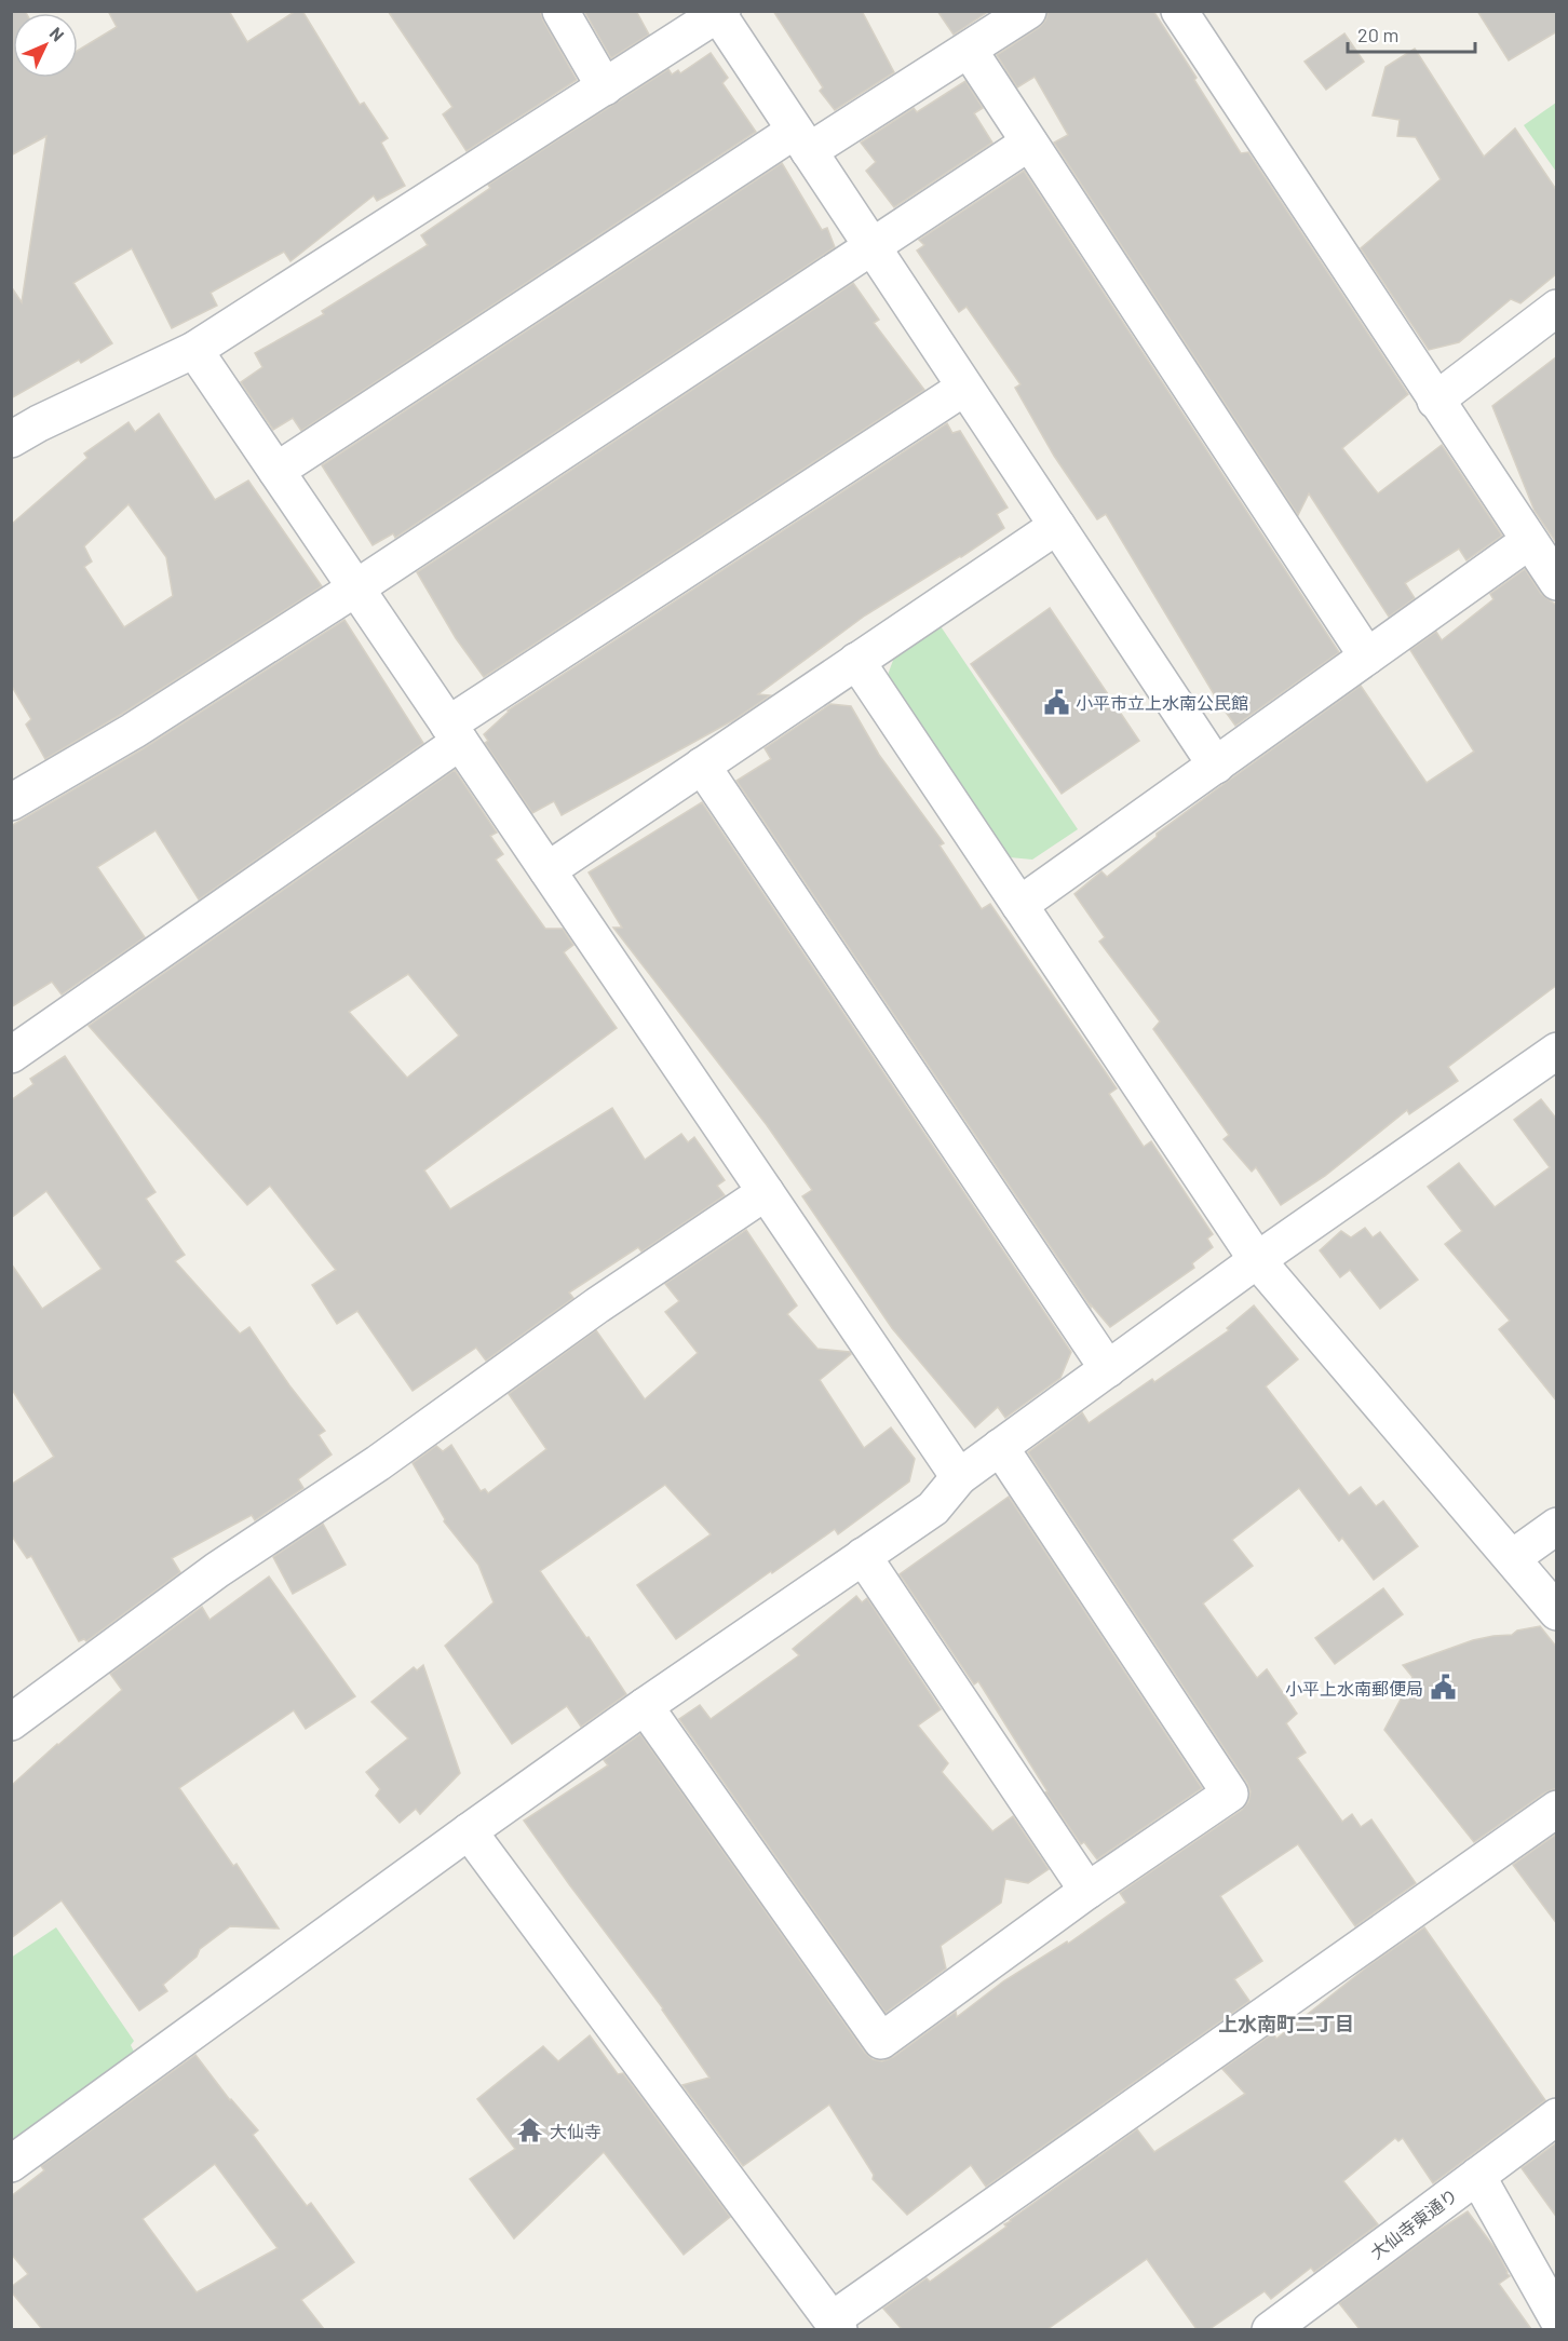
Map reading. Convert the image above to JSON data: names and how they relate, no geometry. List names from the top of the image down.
{
  "streets": {
    "street": ["大仙寺東通り"]
  },
  "districts": ["上水南町二丁目"],
  "places": {
    "public building": ["小平市立上水南公民館", "小平上水南郵便局"],
    "temple": ["大仙寺"]
  },
  "scale_bar": "20 m",
  "north": "top right"
}
